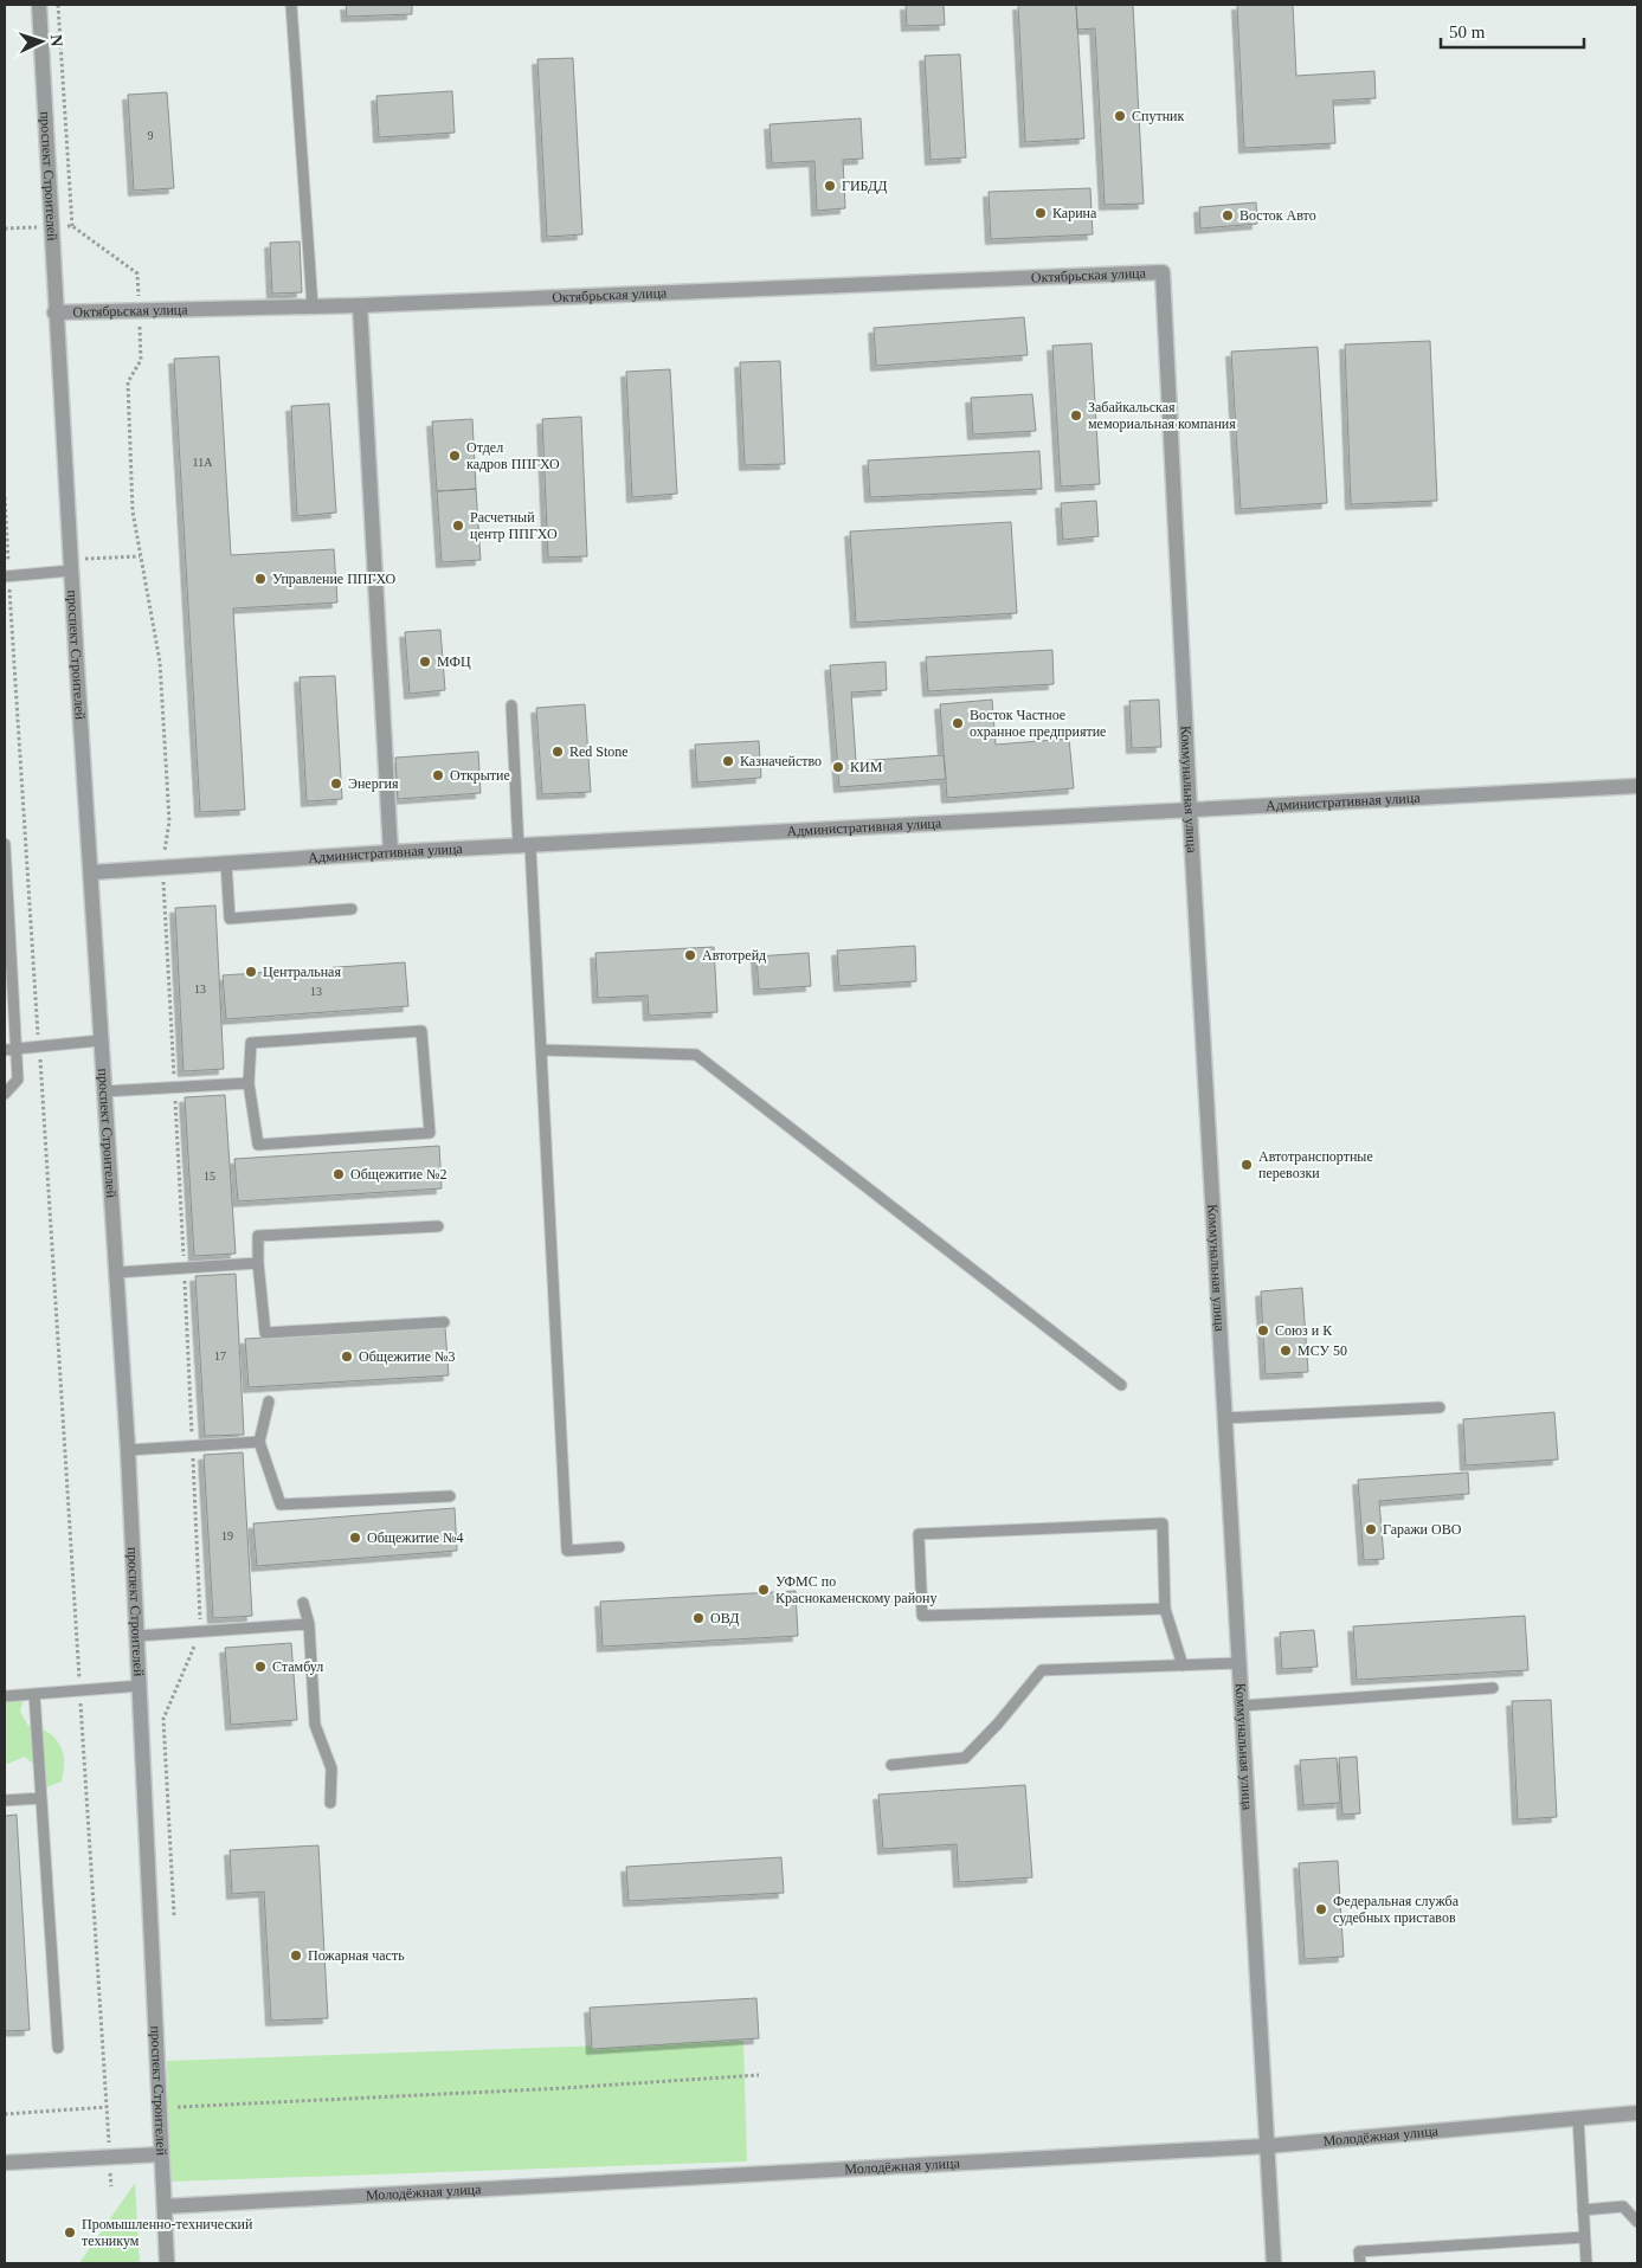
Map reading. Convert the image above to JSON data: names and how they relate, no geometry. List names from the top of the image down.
{
  "streets": {
    "street": [
      "проспект Строителей",
      "Октябрьская улица",
      "Коммунальная улица",
      "Административная улица",
      "Молодёжная улица"
    ]
  },
  "crossings": [
    ["проспект Строителей", "Октябрьская улица"],
    ["проспект Строителей", "Административная улица"],
    ["проспект Строителей", "Молодёжная улица"],
    ["Октябрьская улица", "Коммунальная улица"],
    ["Коммунальная улица", "Административная улица"],
    ["Коммунальная улица", "Молодёжная улица"]
  ],
  "places": [
    "Спутник",
    "ГИБДД",
    "Карина",
    "Восток Авто",
    "Забайкальская мемориальная компания",
    "Отдел кадров ППГХО",
    "Расчетный центр ППГХО",
    "Управление ППГХО",
    "МФЦ",
    "Восток Частное охранное предприятие",
    "Red Stone",
    "Казначейство",
    "КИМ",
    "Открытие",
    "Энергия",
    "Автотрейд",
    "Центральная",
    "Автотранспортные перевозки",
    "Общежитие №2",
    "Союз и К",
    "МСУ 50",
    "Общежитие №3",
    "Гаражи ОВО",
    "Общежитие №4",
    "УФМС по Краснокаменскому району",
    "ОВД",
    "Стамбул",
    "Федеральная служба судебных приставов",
    "Пожарная часть",
    "Промышленно-технический техникум"
  ],
  "house_numbers": [
    "9",
    "11А",
    "13",
    "13",
    "15",
    "17",
    "19"
  ],
  "scale_bar": "50 m",
  "north": "right"
}
